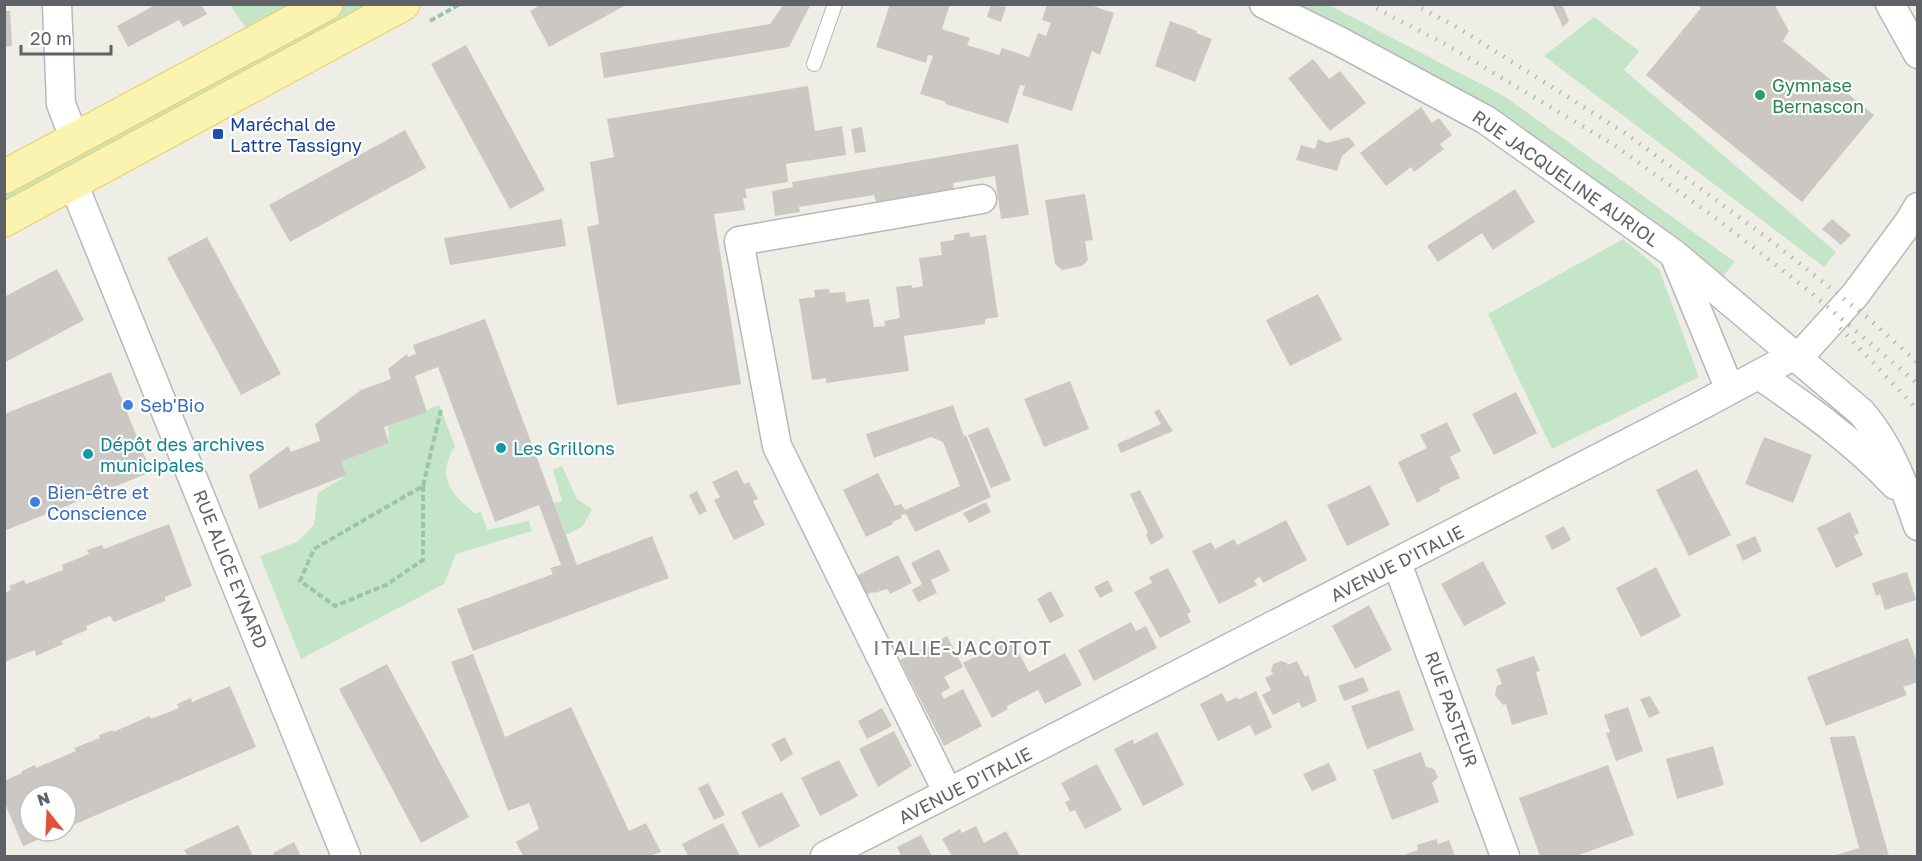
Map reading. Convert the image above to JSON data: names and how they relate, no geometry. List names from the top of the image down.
{
  "streets": {
    "street": [
      "RUE JACQUELINE AURIOL",
      "AVENUE D'ITALIE",
      "RUE ALICE EYNARD",
      "RUE PASTEUR"
    ]
  },
  "crossings": [
    ["RUE JACQUELINE AURIOL", "AVENUE D'ITALIE"],
    ["AVENUE D'ITALIE", "RUE PASTEUR"]
  ],
  "districts": ["ITALIE-JACOTOT"],
  "places": {
    "other": [
      "Gymnase Bernascon",
      "Seb'Bio",
      "Les Grillons",
      "Dépôt des archives municipales",
      "Bien-être et Conscience"
    ],
    "transit": ["Maréchal de Lattre Tassigny"]
  },
  "scale_bar": "20 m",
  "north": "top"
}
